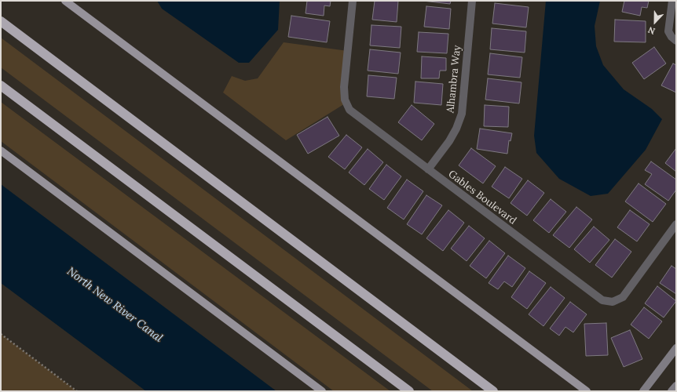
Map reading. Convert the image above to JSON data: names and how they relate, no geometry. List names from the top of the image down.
{
  "streets": {
    "street": ["Alhambra Way", "Gables Boulevard"]
  },
  "crossings": [
    ["Alhambra Way", "Gables Boulevard"]
  ],
  "water": ["North New River Canal"],
  "north": "bottom"
}
